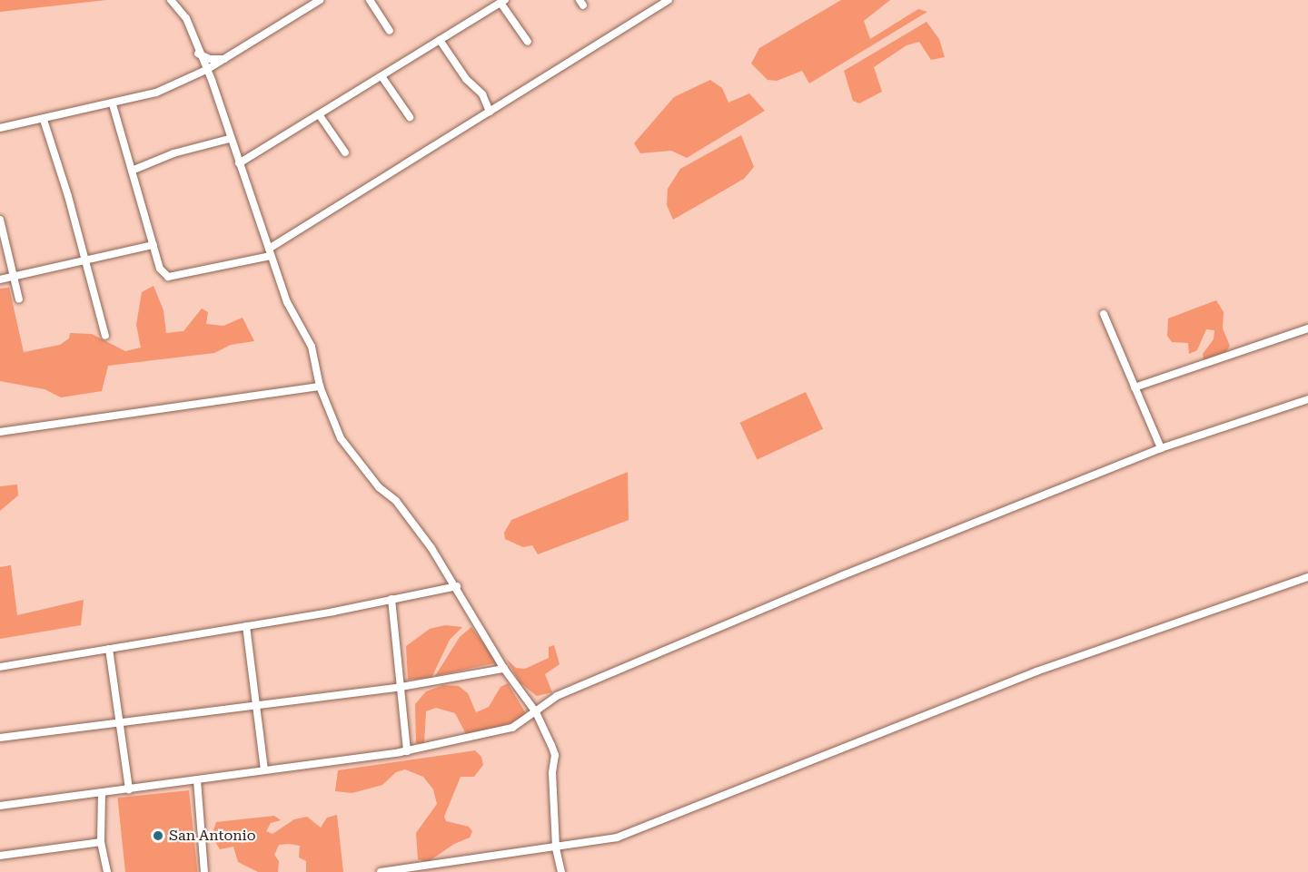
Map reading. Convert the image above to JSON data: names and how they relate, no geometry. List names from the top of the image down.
{
  "places": ["San Antonio"]
}
